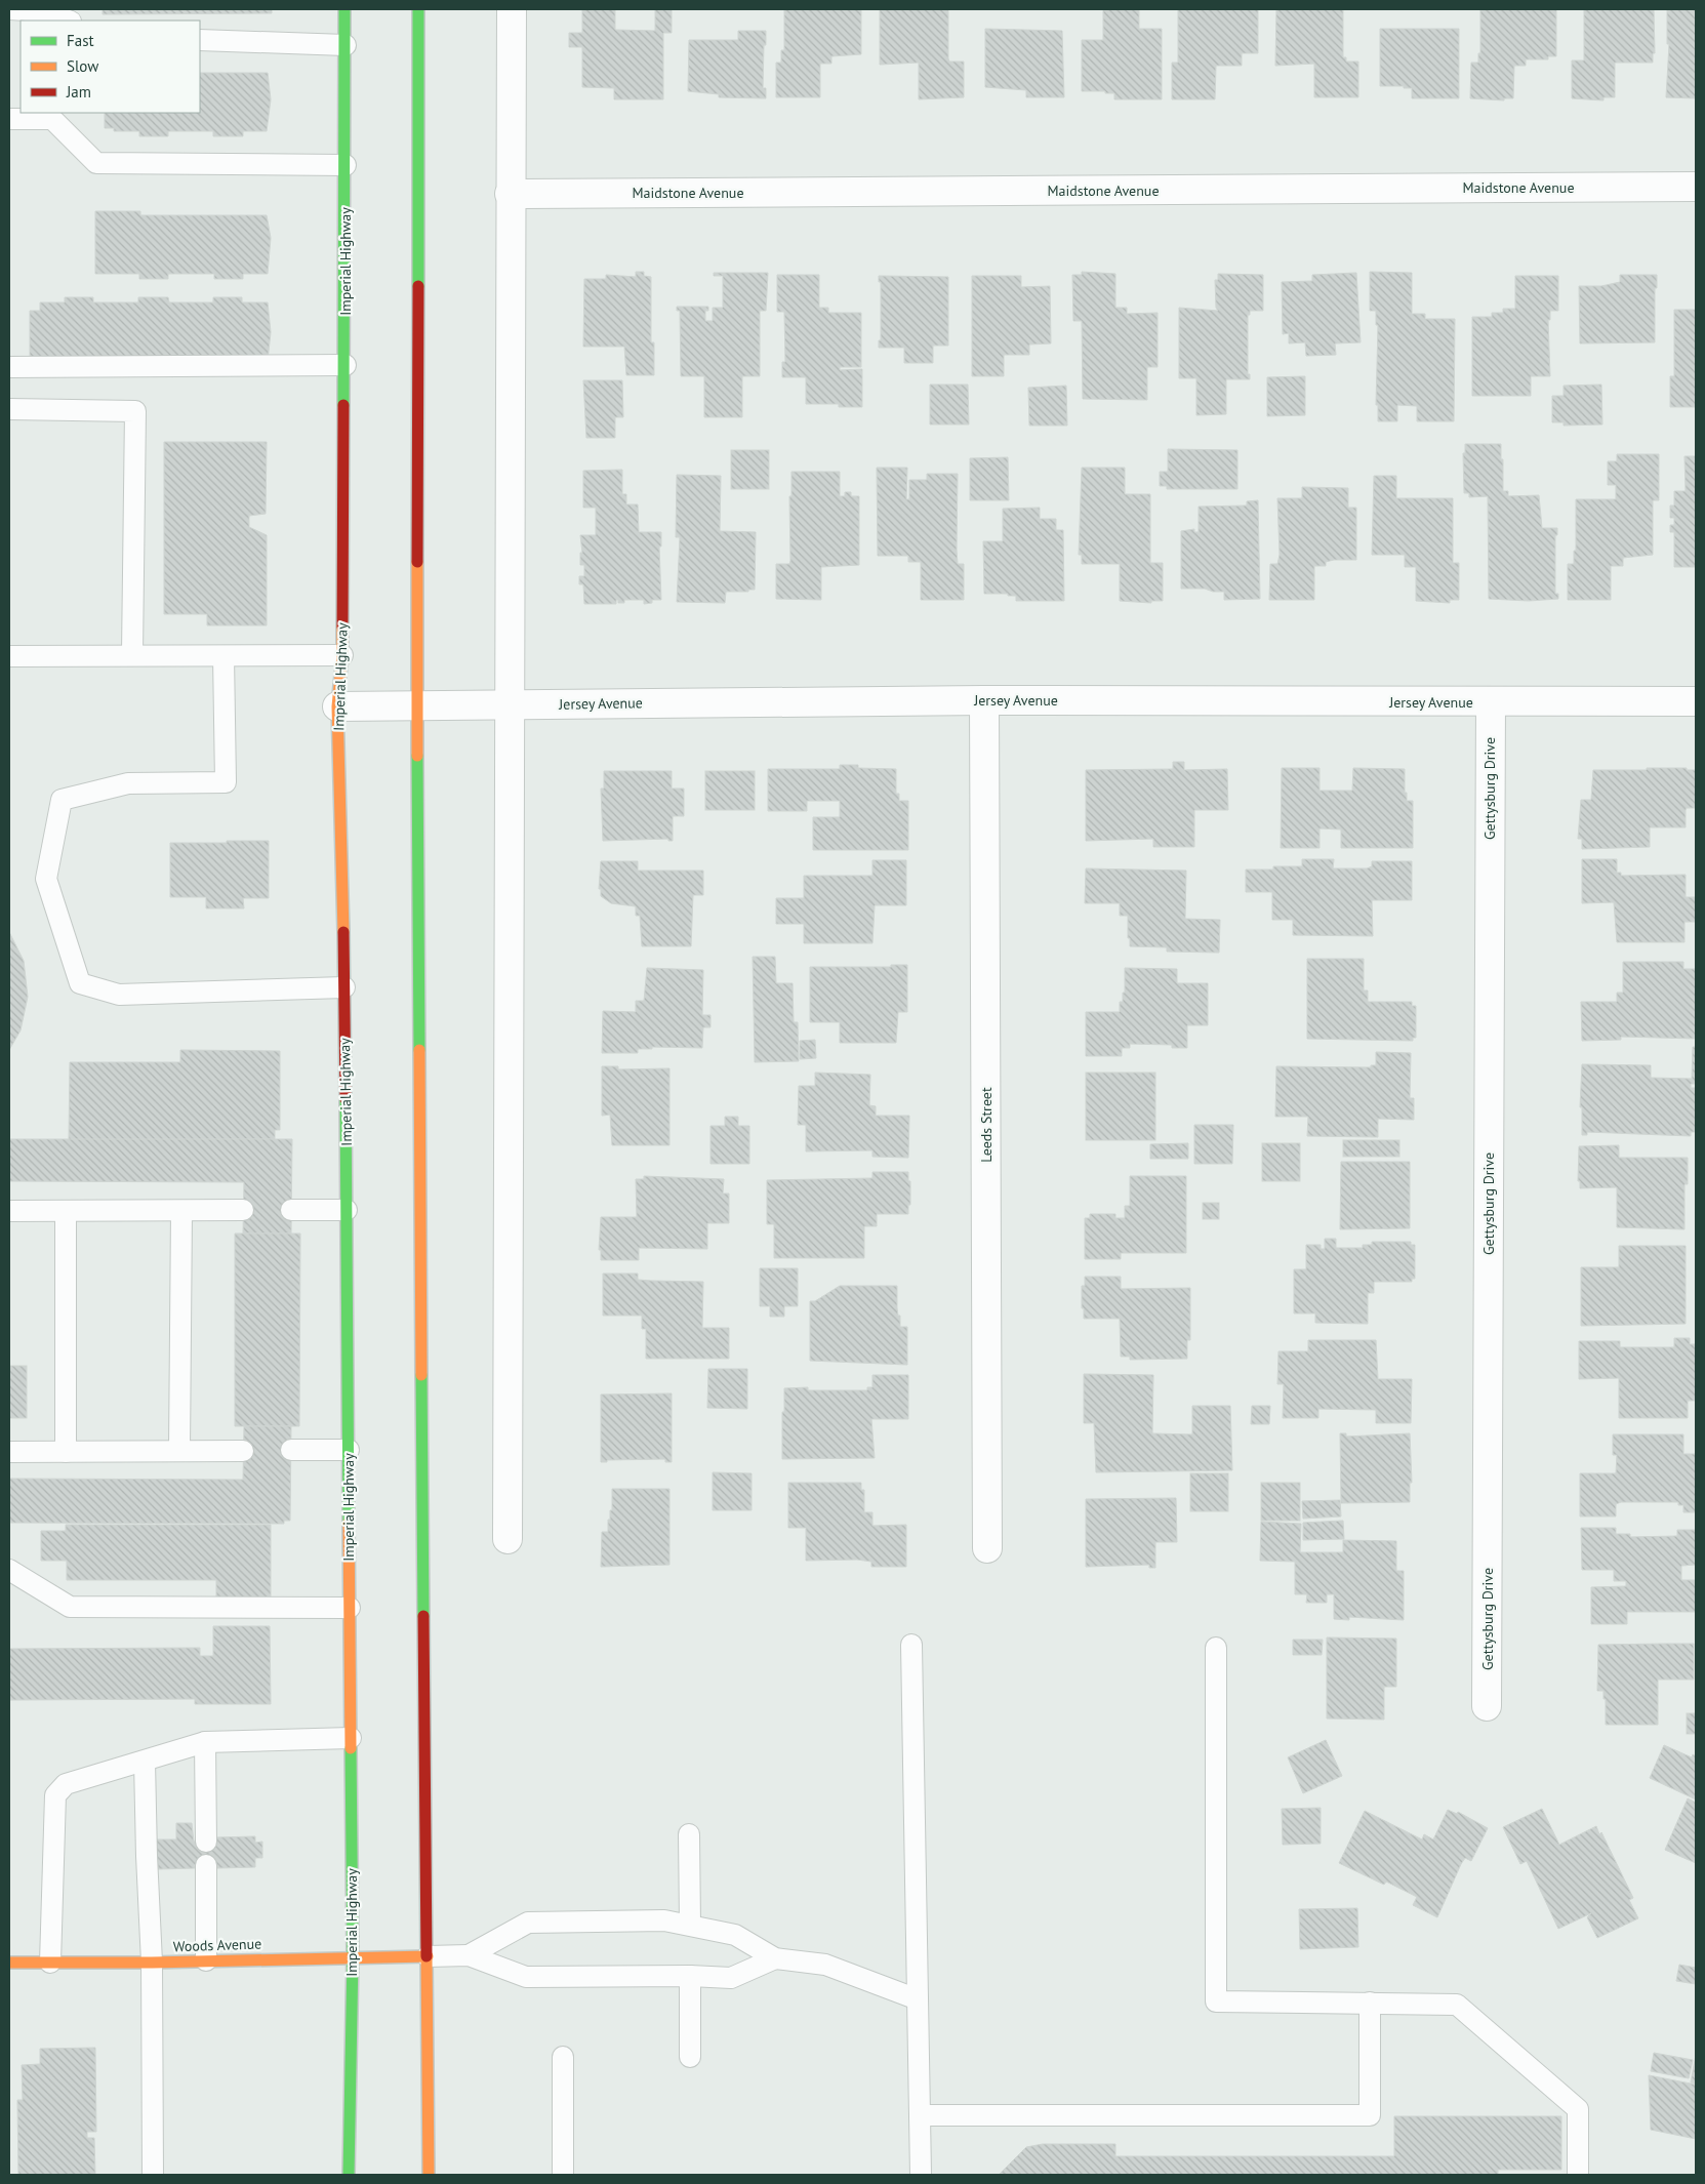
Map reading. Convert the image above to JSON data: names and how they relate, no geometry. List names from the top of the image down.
{
  "streets": {
    "main road": ["Imperial Highway", "Woods Avenue"],
    "street": [
      "Maidstone Avenue",
      "Jersey Avenue",
      "Gettysburg Drive",
      "Leeds Street"
    ]
  },
  "crossings": [
    ["Imperial Highway", "Jersey Avenue"],
    ["Imperial Highway", "Woods Avenue"],
    ["Jersey Avenue", "Gettysburg Drive"],
    ["Jersey Avenue", "Leeds Street"]
  ],
  "legend": ["Fast", "Slow", "Jam"]
}
